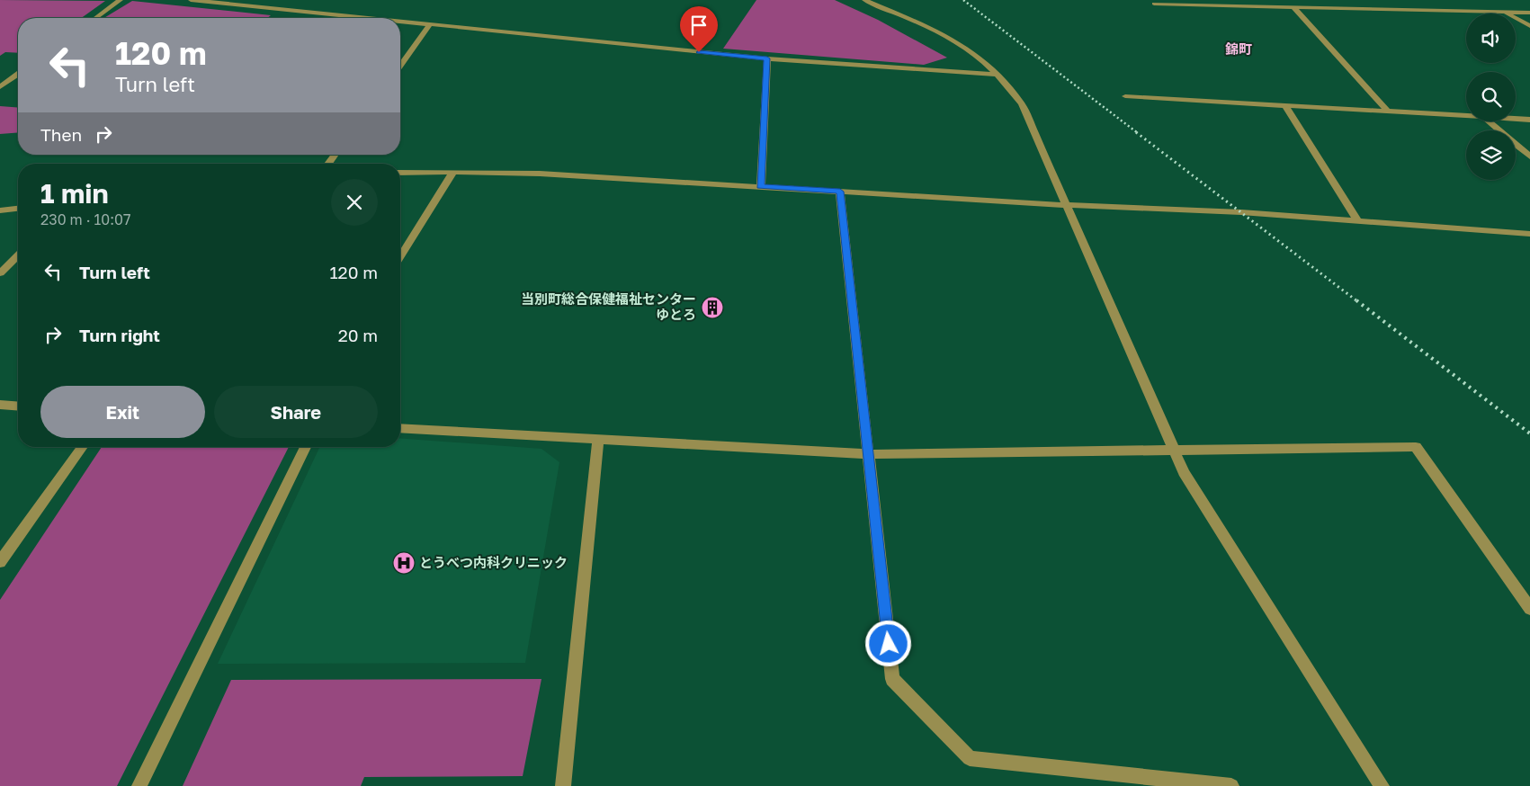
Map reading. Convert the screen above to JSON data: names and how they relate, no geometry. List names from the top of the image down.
{
  "districts": ["錦町"],
  "places": {
    "building": ["当別町総合保健福祉センター ゆとろ"],
    "hospital": ["とうべつ内科クリニック"]
  },
  "page": {
    "turn": ["120 m", "Turn left"],
    "then": "Then",
    "heading": ["1 min", "230 m · 10:07"],
    "list": [
      {
        "name": "Turn left",
        "value": "120 m"
      },
      {
        "name": "Turn right",
        "value": "20 m"
      }
    ],
    "buttons": ["Exit", "Share"]
  }
}
